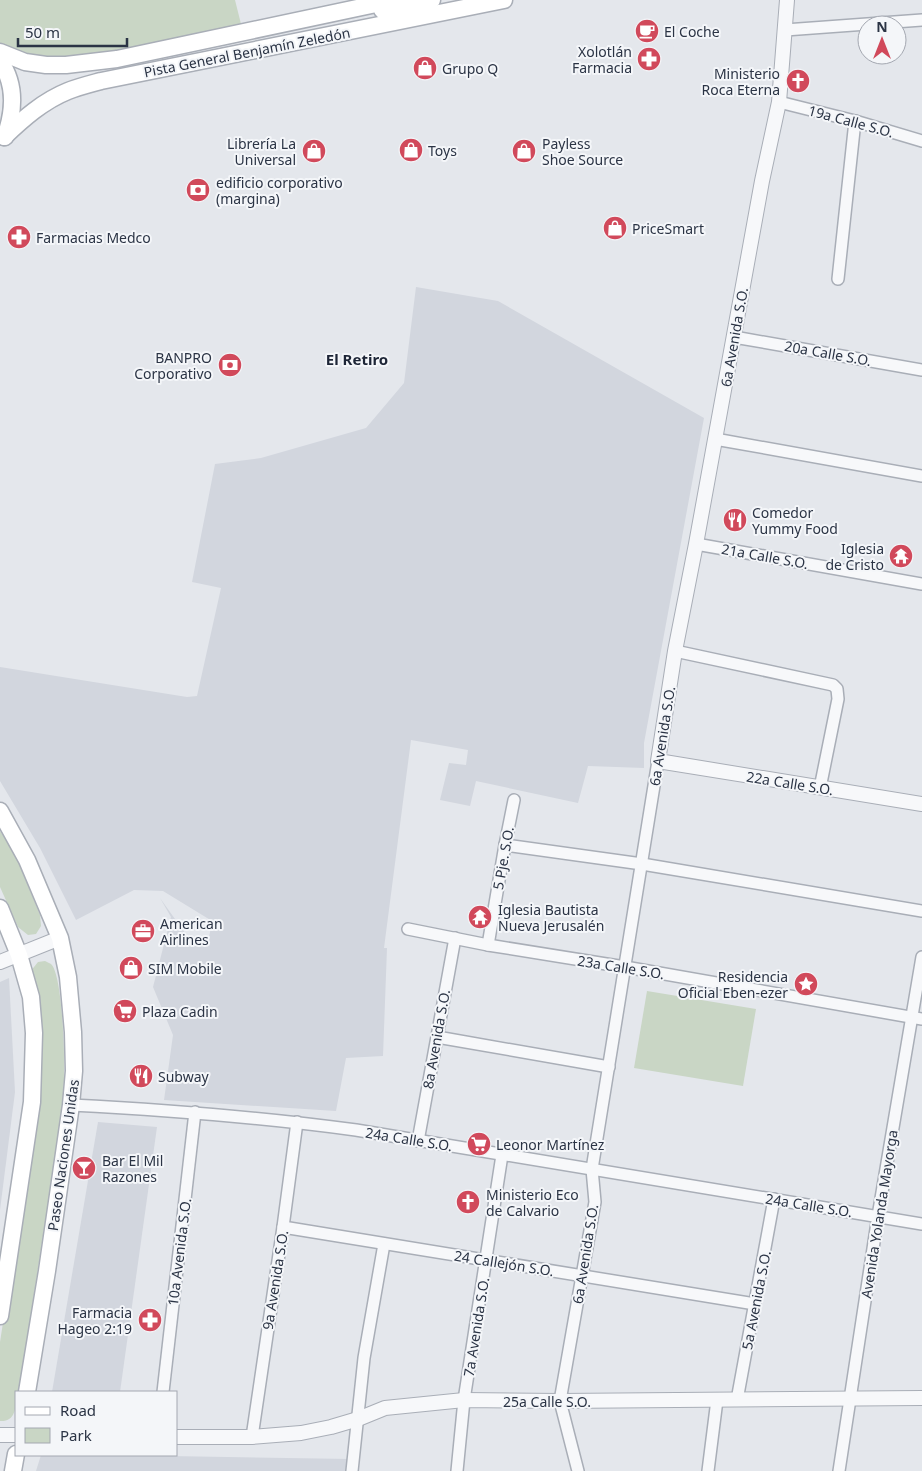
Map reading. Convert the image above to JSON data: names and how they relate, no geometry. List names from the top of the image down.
{
  "streets": {
    "main road": ["Pista General Benjamín Zeledón", "Paseo Naciones Unidas"],
    "street": [
      "19a Calle S.O.",
      "6a Avenida S.O.",
      "20a Calle S.O.",
      "21a Calle S.O.",
      "22a Calle S.O.",
      "5 Pje. S.O.",
      "23a Calle S.O.",
      "8a Avenida S.O.",
      "24a Calle S.O.",
      "Avenida Yolanda Mayorga",
      "10a Avenida S.O.",
      "24 Callejón S.O.",
      "9a Avenida S.O.",
      "5a Avenida S.O.",
      "7a Avenida S.O.",
      "25a Calle S.O."
    ]
  },
  "crossings": [
    ["19a Calle S.O.", "6a Avenida S.O."],
    ["6a Avenida S.O.", "20a Calle S.O."],
    ["6a Avenida S.O.", "21a Calle S.O."],
    ["6a Avenida S.O.", "22a Calle S.O."],
    ["6a Avenida S.O.", "23a Calle S.O."],
    ["6a Avenida S.O.", "24a Calle S.O."],
    ["6a Avenida S.O.", "24 Callejón S.O."],
    ["6a Avenida S.O.", "25a Calle S.O."],
    ["5 Pje. S.O.", "23a Calle S.O."],
    ["23a Calle S.O.", "8a Avenida S.O."],
    ["23a Calle S.O.", "Avenida Yolanda Mayorga"],
    ["8a Avenida S.O.", "24a Calle S.O."],
    ["24a Calle S.O.", "Paseo Naciones Unidas"],
    ["24a Calle S.O.", "Avenida Yolanda Mayorga"],
    ["24a Calle S.O.", "10a Avenida S.O."],
    ["24a Calle S.O.", "9a Avenida S.O."],
    ["24a Calle S.O.", "5a Avenida S.O."],
    ["24a Calle S.O.", "7a Avenida S.O."],
    ["Avenida Yolanda Mayorga", "25a Calle S.O."],
    ["24 Callejón S.O.", "9a Avenida S.O."],
    ["24 Callejón S.O.", "5a Avenida S.O."],
    ["24 Callejón S.O.", "7a Avenida S.O."],
    ["9a Avenida S.O.", "25a Calle S.O."],
    ["5a Avenida S.O.", "25a Calle S.O."],
    ["7a Avenida S.O.", "25a Calle S.O."]
  ],
  "districts": ["El Retiro"],
  "places": {
    "cafe": ["El Coche"],
    "pharmacy": ["Xolotlán Farmacia", "Farmacias Medco", "Farmacia Hageo 2:19"],
    "shop": [
      "Grupo Q",
      "Toys",
      "Librería La Universal",
      "Payless Shoe Source",
      "PriceSmart",
      "SIM Mobile"
    ],
    "church": ["Ministerio Roca Eterna", "Ministerio Eco de Calvario"],
    "bank": ["edificio corporativo (margina)", "BANPRO Corporativo"],
    "restaurant": ["Comedor Yummy Food", "Subway"],
    "temple": ["Iglesia de Cristo", "Iglesia Bautista Nueva Jerusalén"],
    "office": ["American Airlines"],
    "place": ["Residencia Oficial Eben-ezer"],
    "supermarket": ["Plaza Cadin", "Leonor Martínez"],
    "bar": ["Bar El Mil Razones"]
  },
  "legend": ["Road", "Park"],
  "scale_bar": "50 m",
  "north": "top"
}
